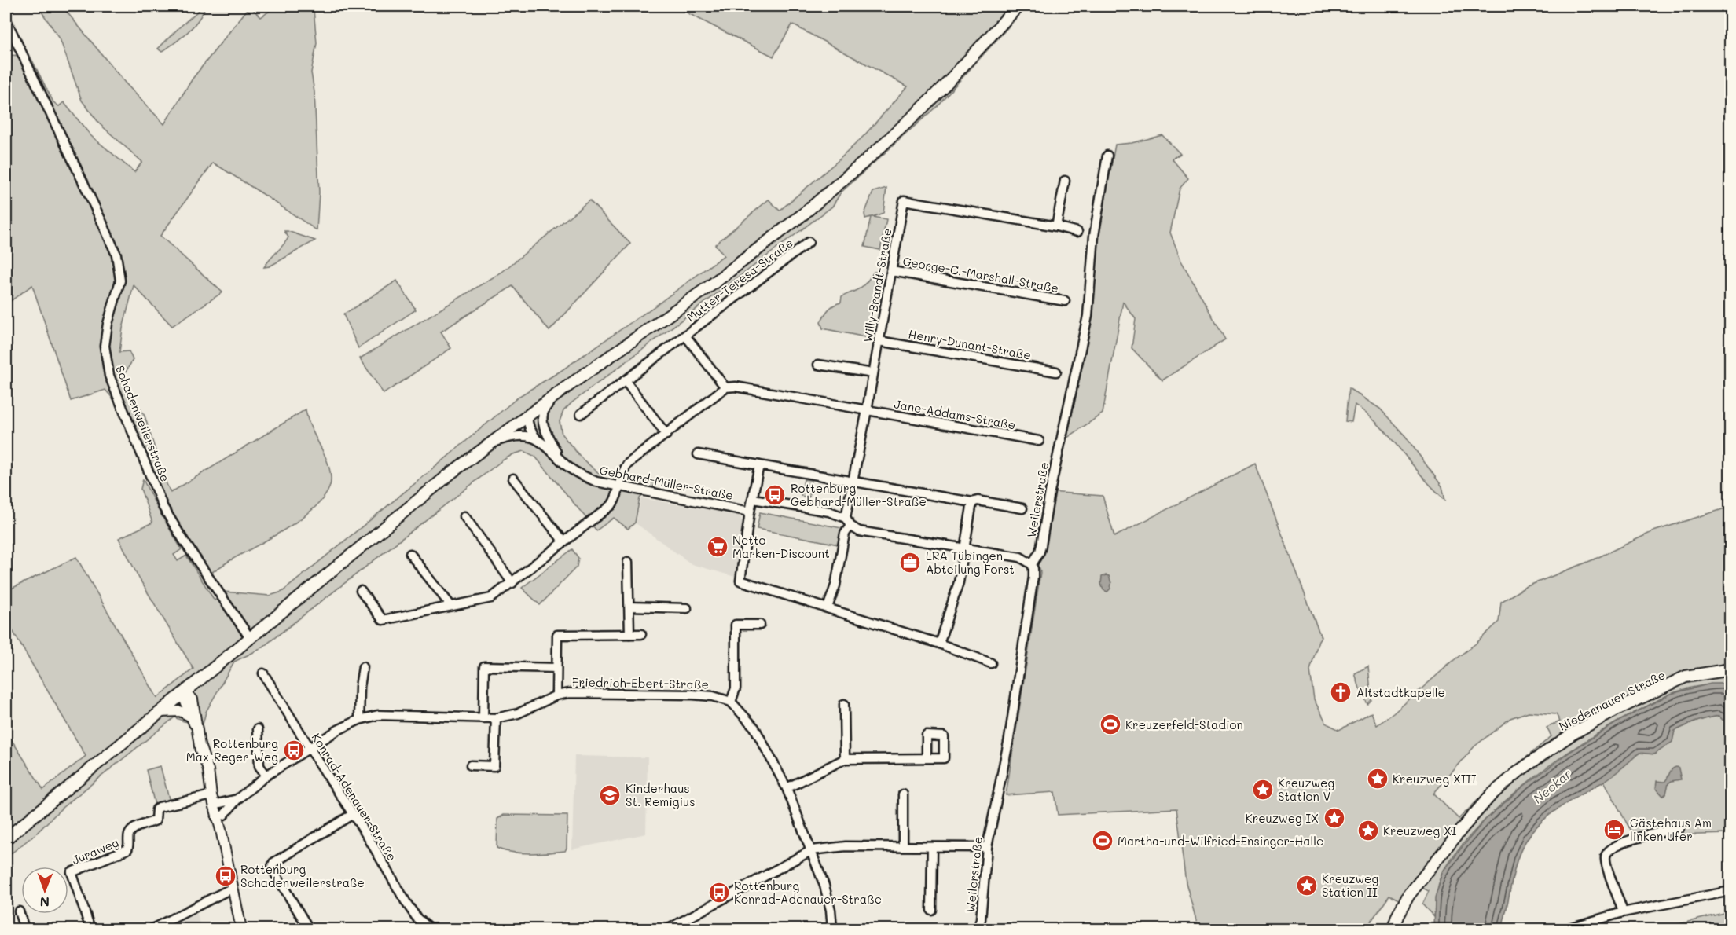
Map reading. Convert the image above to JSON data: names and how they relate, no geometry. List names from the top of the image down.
{
  "streets": {
    "main road": ["Niedernauer Straße"],
    "street": [
      "George-C.-Marshall-Straße",
      "Mutter-Teresa-Straße",
      "Willy-Brandt-Straße",
      "Henry-Dunant-Straße",
      "Jane-Addams-Straße",
      "Schadenweilerstraße",
      "Gebhard-Müller-Straße",
      "Weilerstraße",
      "Friedrich-Ebert-Straße",
      "Konrad-Adenauer-Straße",
      "Juraweg"
    ]
  },
  "crossings": [
    ["George-C.-Marshall-Straße", "Willy-Brandt-Straße"],
    ["Mutter-Teresa-Straße", "Jane-Addams-Straße"],
    ["Willy-Brandt-Straße", "Henry-Dunant-Straße"],
    ["Willy-Brandt-Straße", "Jane-Addams-Straße"],
    ["Friedrich-Ebert-Straße", "Konrad-Adenauer-Straße"],
    ["Friedrich-Ebert-Straße", "Juraweg"]
  ],
  "water": ["Neckar"],
  "places": {
    "bus stop": [
      "Rottenburg Gebhard-Müller-Straße",
      "Rottenburg Max-Reger-Weg",
      "Rottenburg Schadenweilerstraße",
      "Rottenburg Konrad-Adenauer-Straße"
    ],
    "supermarket": ["Netto Marken-Discount"],
    "office": ["LRA Tübingen - Abteilung Forst"],
    "church": ["Altstadtkapelle"],
    "sports": ["Kreuzerfeld-Stadion", "Martha-und-Wilfried-Ensinger-Halle"],
    "place": [
      "Kreuzweg XIII",
      "Kreuzweg Station V",
      "Kreuzweg IX",
      "Kreuzweg XI",
      "Kreuzweg Station II"
    ],
    "school or university": ["Kinderhaus St. Remigius"],
    "hotel": ["Gästehaus Am linken Ufer"]
  },
  "north": "bottom"
}
